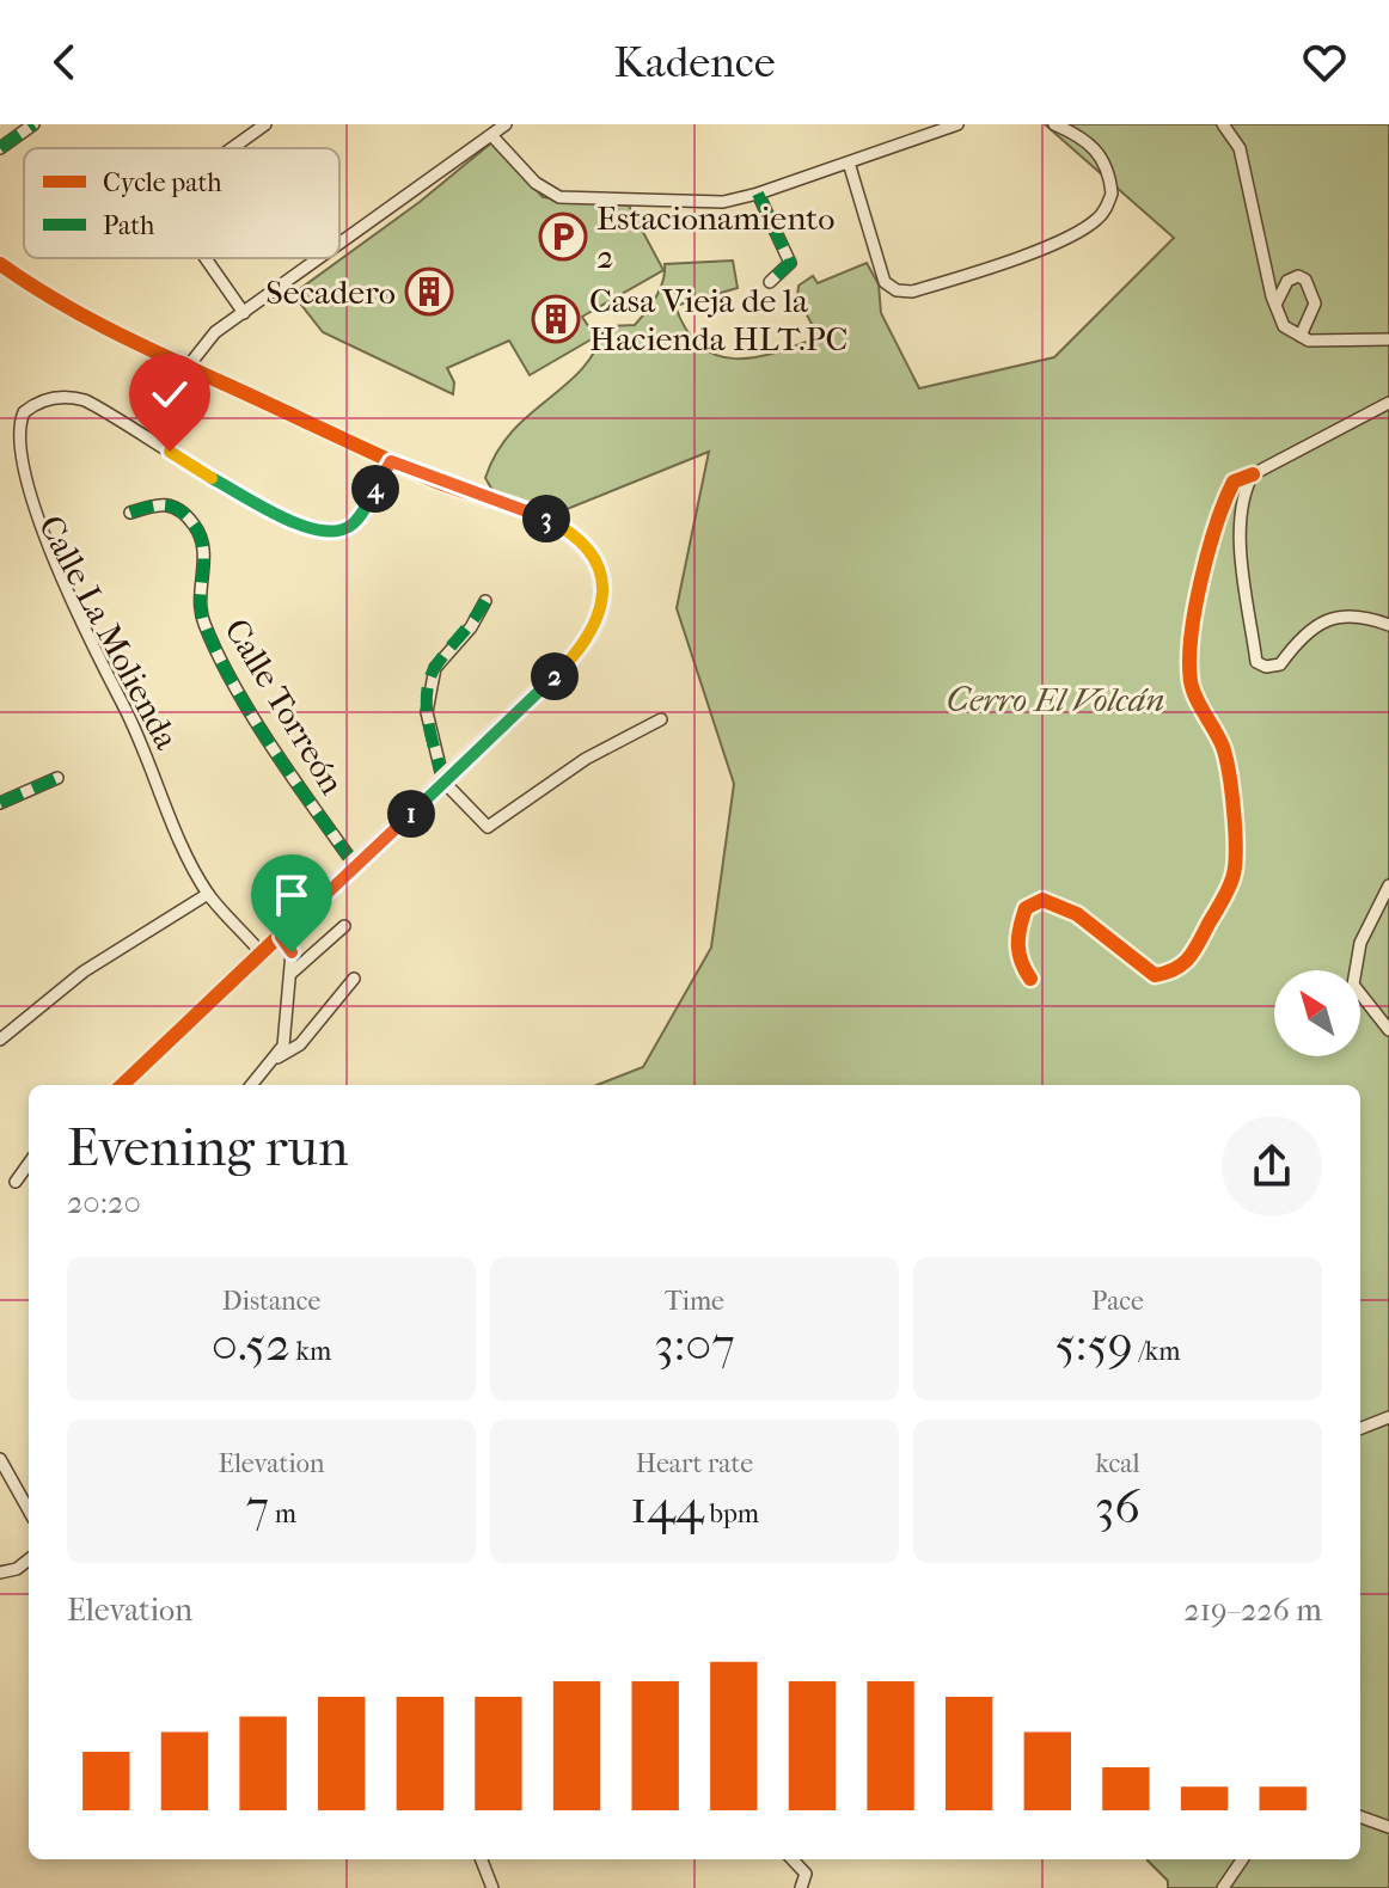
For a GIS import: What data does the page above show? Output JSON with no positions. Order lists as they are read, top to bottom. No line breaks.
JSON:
{"streets":{"street":["Calle La Molienda","Calle Torreón"]},"parks":["Cerro El Volcán"],"places":{"parking":["Estacionamiento 2"],"building":["Secadero","Casa Vieja de la Hacienda HLT.PC"]},"legend":["Cycle path","Path"],"north":"top left","page":{"header":"Kadence","pins":["4","3","2","1"],"heading":["Evening run","20:20"],"stats":[["Distance","0.52 km"],["Time","3:07"],["Pace","5:59 /km"],["Elevation","7 m"],["Heart rate","144 bpm"],["kcal","36"]],"chart":["Elevation","219–226 m"]}}
